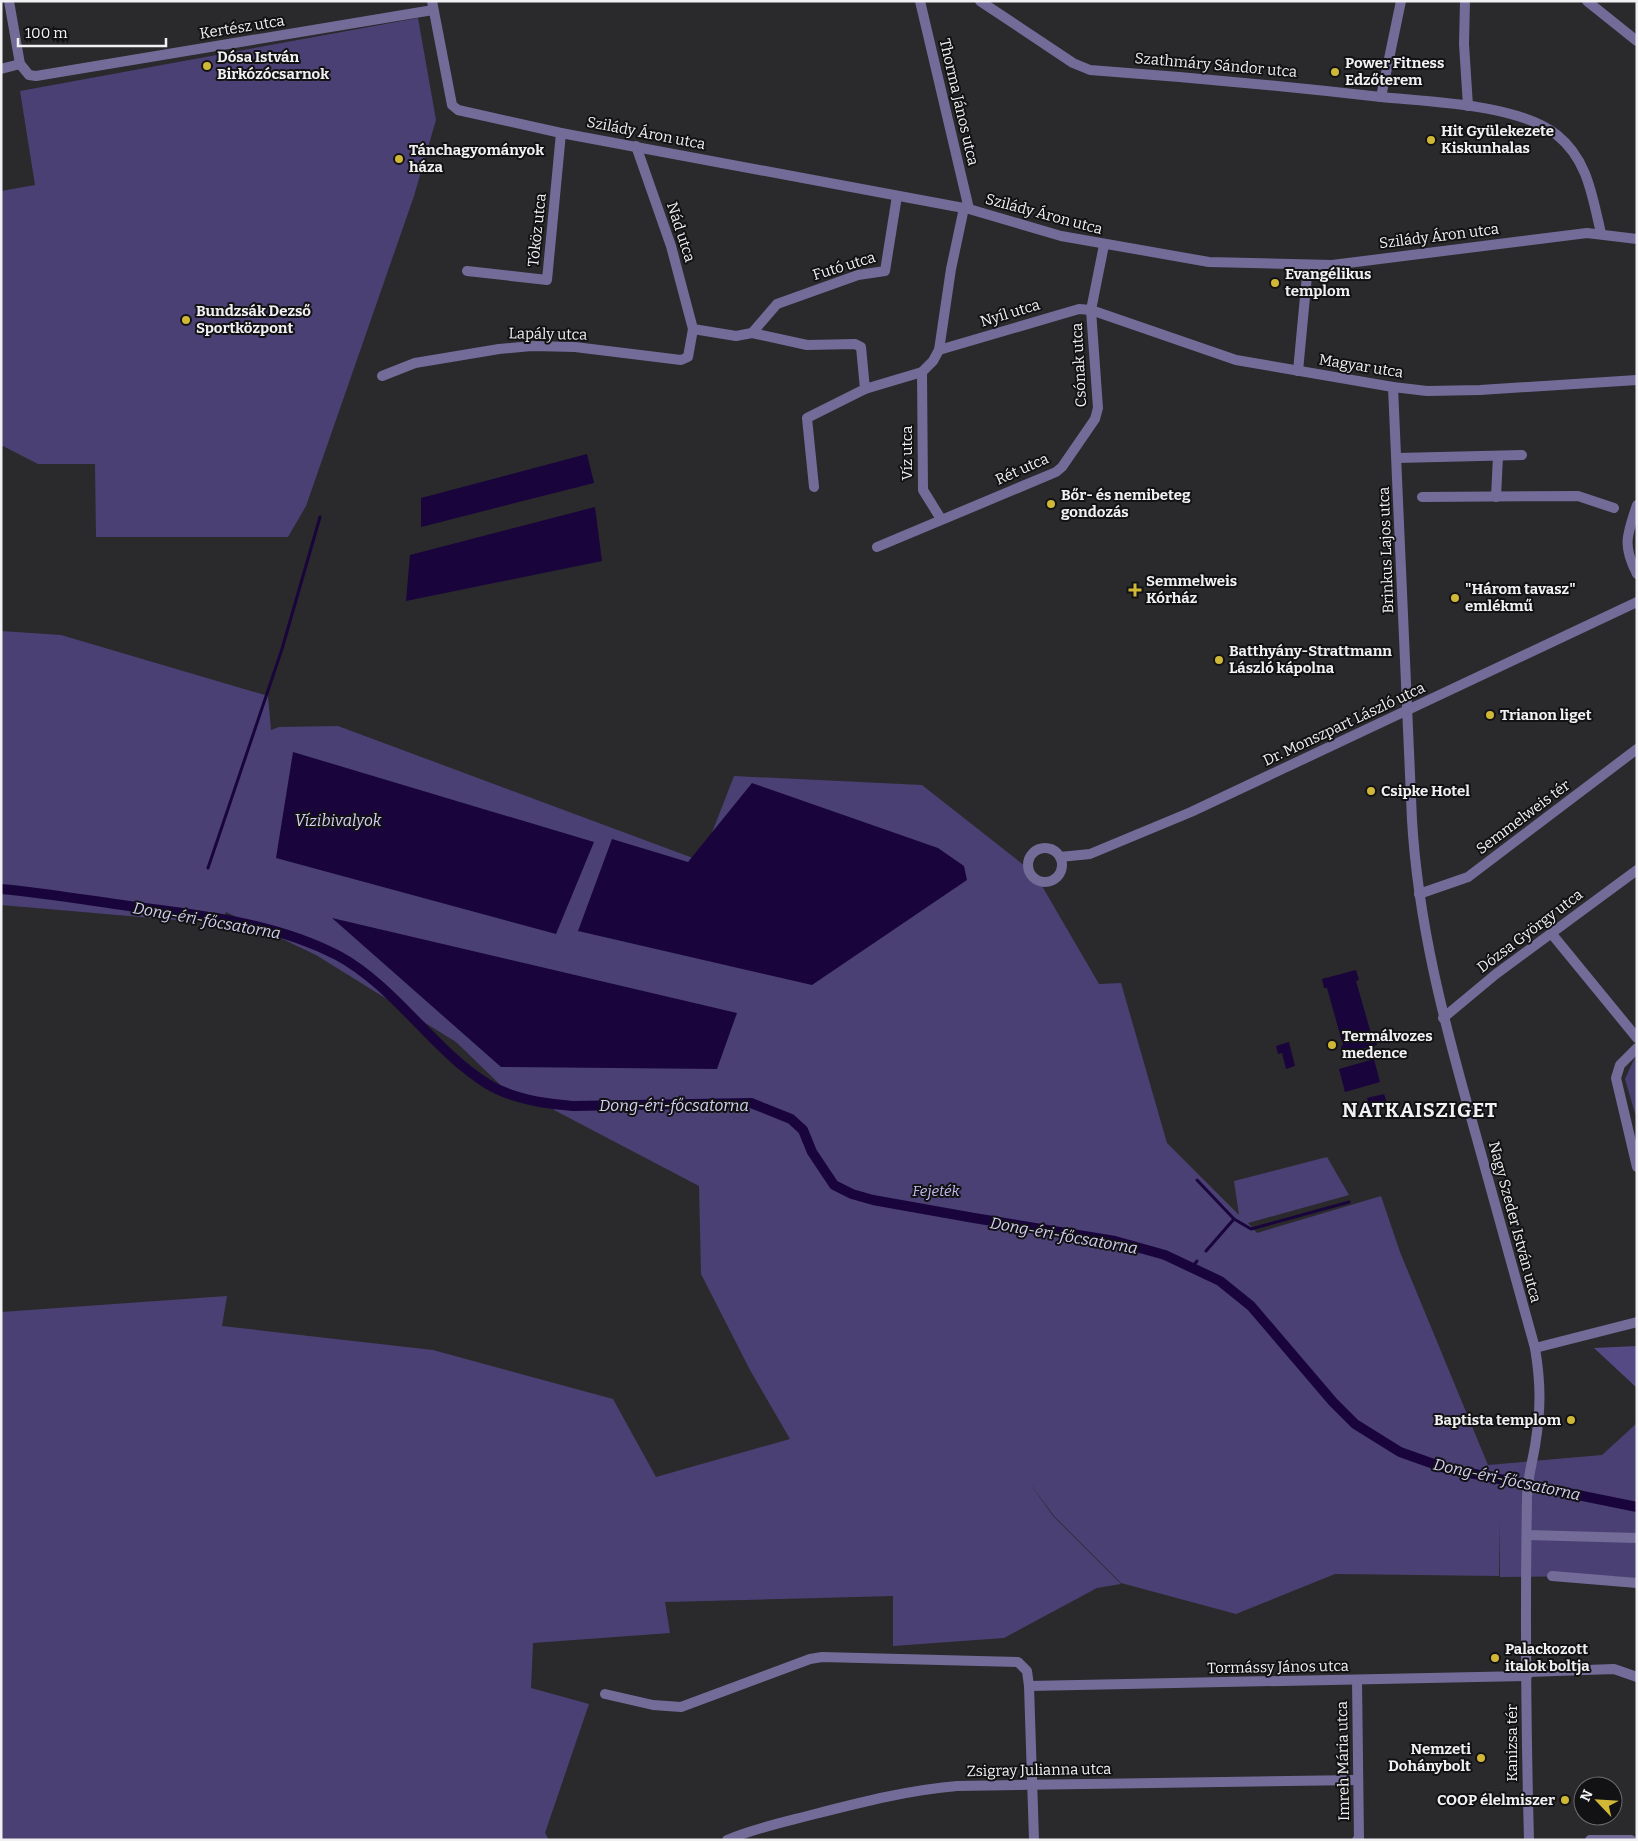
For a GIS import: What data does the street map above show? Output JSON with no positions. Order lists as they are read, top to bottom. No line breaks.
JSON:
{"streets":{"street":["Kertész utca","Szathmáry Sándor utca","Thorma János utca","Szilády Áron utca","Tóköz utca","Nád utca","Futó utca","Nyíl utca","Lapály utca","Csónak utca","Magyar utca","Víz utca","Rét utca","Brinkus Lajos utca","Dr. Monszpart László utca","Semmelweis tér","Dózsa György utca","Nagy Szeder István utca","Tormássy János utca","Kanizsa tér","Imreh Mária utca","Zsigray Julianna utca"]},"crossings":[["Kertész utca","Szilády Áron utca"],["Szathmáry Sándor utca","Szilády Áron utca"],["Thorma János utca","Szilády Áron utca"],["Szilády Áron utca","Tóköz utca"],["Szilády Áron utca","Nád utca"],["Szilády Áron utca","Futó utca"],["Szilády Áron utca","Csónak utca"],["Nád utca","Lapály utca"],["Nyíl utca","Csónak utca"],["Nyíl utca","Magyar utca"],["Csónak utca","Magyar utca"],["Csónak utca","Rét utca"],["Magyar utca","Brinkus Lajos utca"],["Víz utca","Rét utca"],["Brinkus Lajos utca","Dr. Monszpart László utca"],["Brinkus Lajos utca","Nagy Szeder István utca"],["Dr. Monszpart László utca","Nagy Szeder István utca"],["Semmelweis tér","Nagy Szeder István utca"],["Dózsa György utca","Nagy Szeder István utca"],["Tormássy János utca","Kanizsa tér"],["Tormássy János utca","Imreh Mária utca"],["Imreh Mária utca","Zsigray Julianna utca"]],"districts":["NATKAISZIGET"],"water":["Vízibivalyok","Dong-éri-főcsatorna"],"parks":["Fejeték"],"places":{"other":["Dósa István Birkózócsarnok","Power Fitness Edzőterem","Hit Gyülekezete Kiskunhalas","Tánchagyományok háza","Evangélikus templom","Bundzsák Dezső Sportközpont","Bőr- és nemibeteg gondozás","\"Három tavasz\" emlékmű","Batthyány-Strattmann László kápolna","Trianon liget","Csipke Hotel","Termálvozes medence","Baptista templom","Palackozott italok boltja","Nemzeti Dohánybolt","COOP élelmiszer"],"health":["Semmelweis Kórház"]},"scale_bar":"100 m","north":"top left"}
